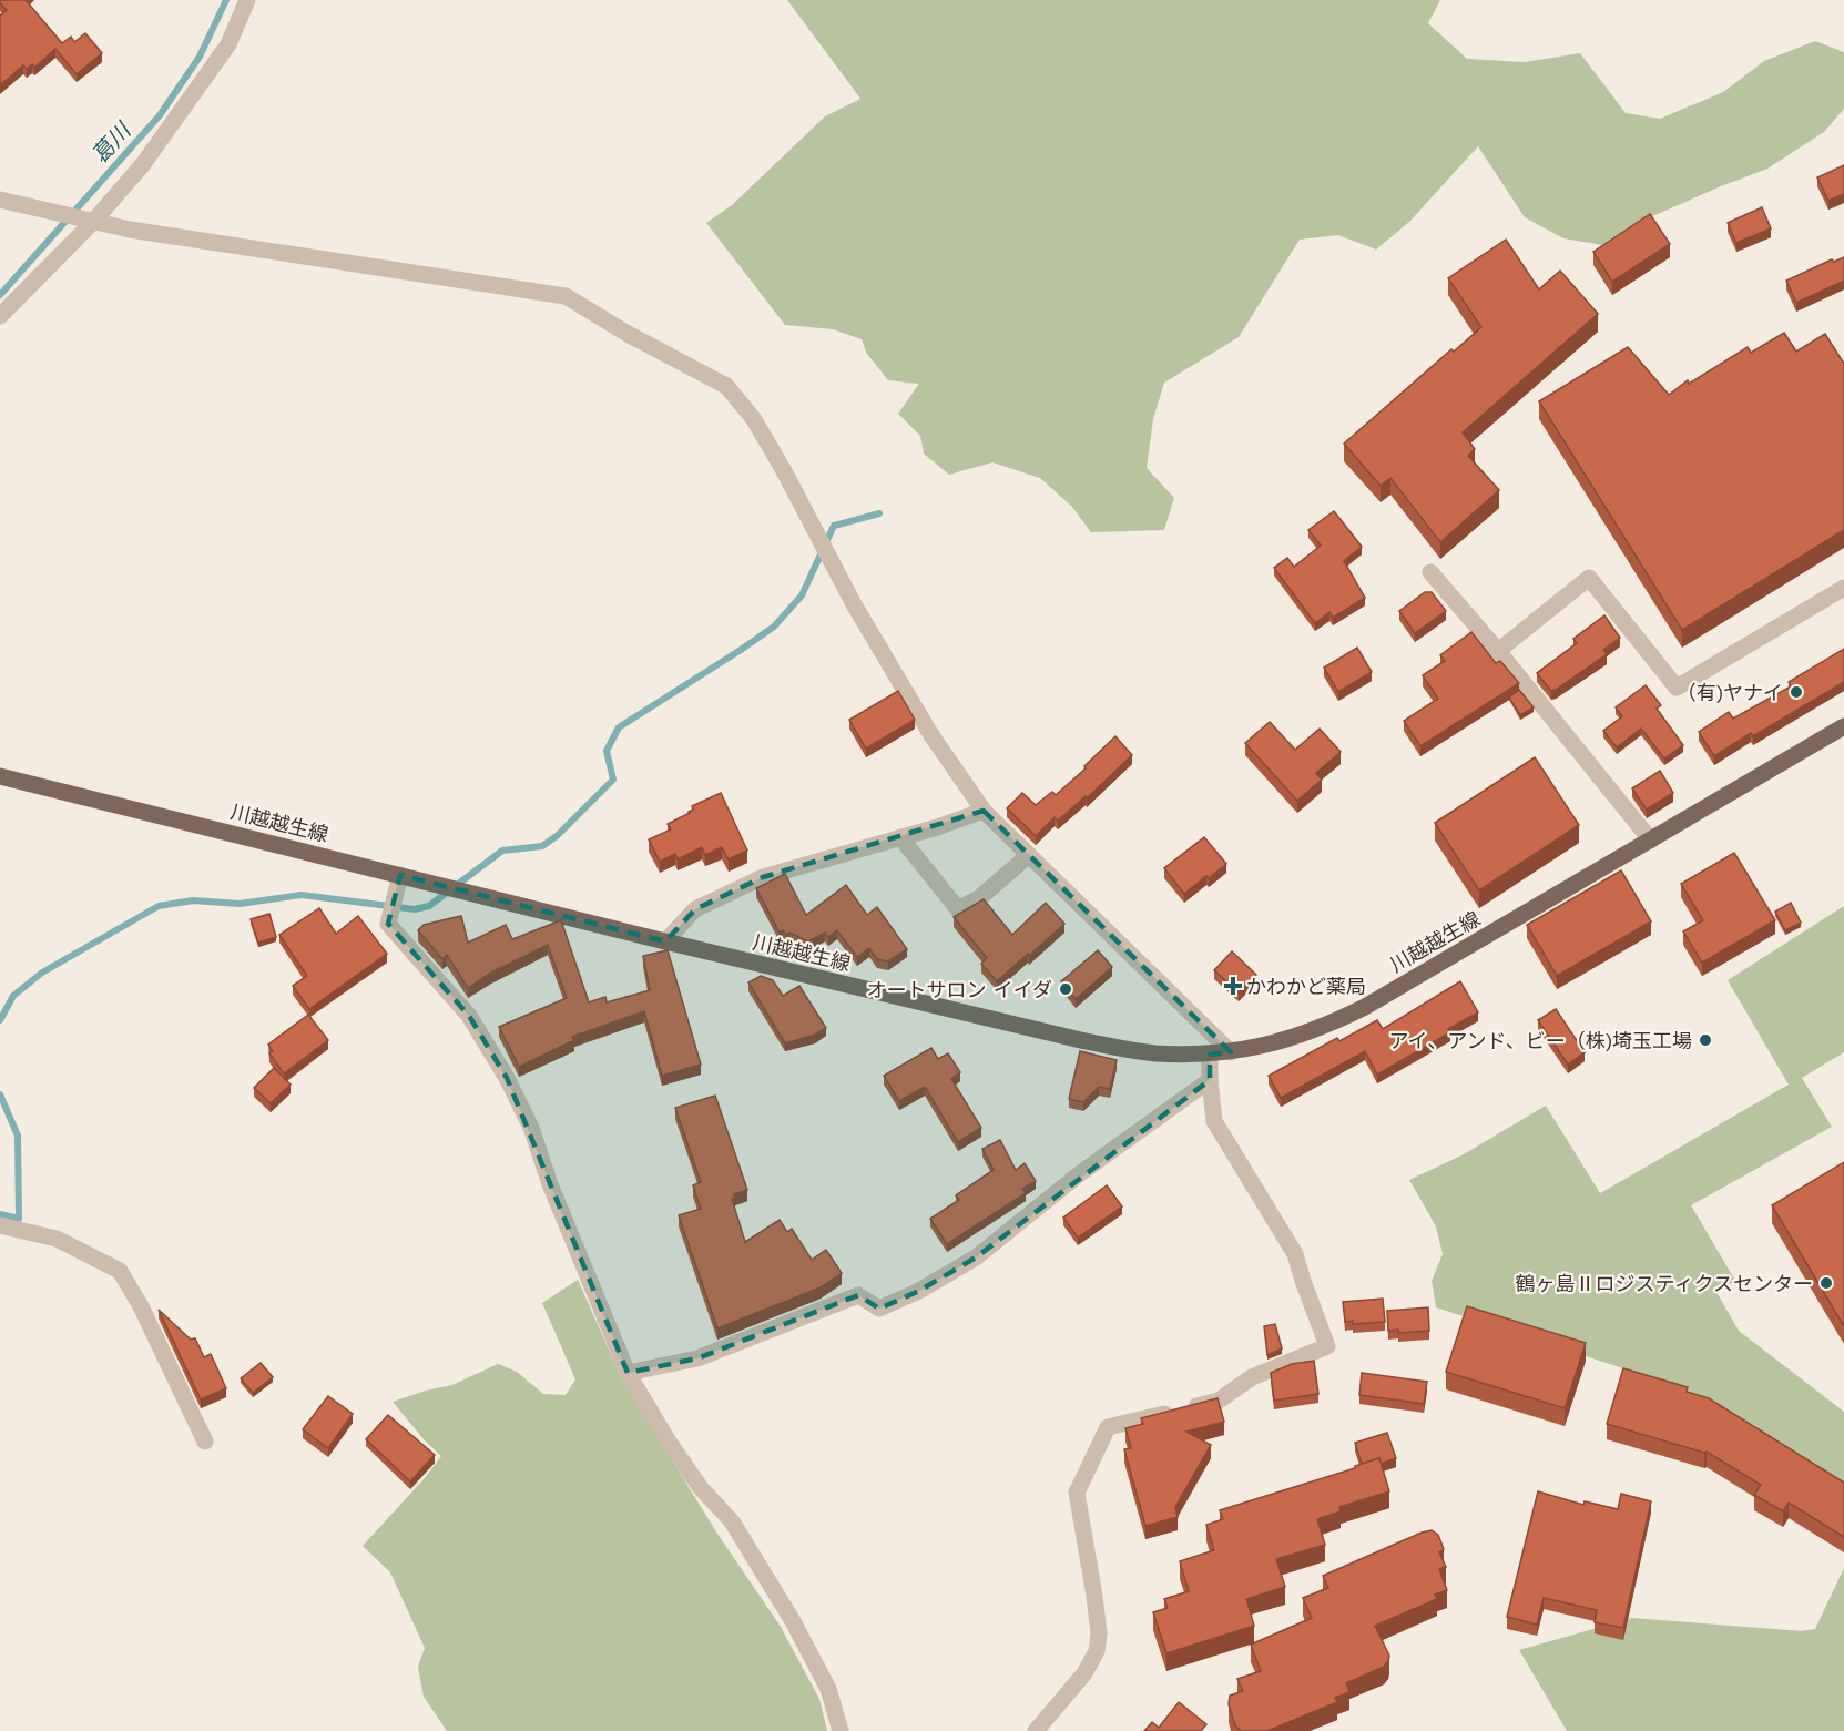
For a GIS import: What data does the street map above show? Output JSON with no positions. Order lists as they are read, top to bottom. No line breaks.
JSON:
{"streets":{"main road":["川越越生線"]},"water":["葛川"],"places":{"other":["（有)ヤナイ","オートサロン イイダ","アイ、アンド、ビー（株)埼玉工場","鶴ヶ島Ⅱロジスティクスセンター"],"health":["かわかど薬局"]}}
